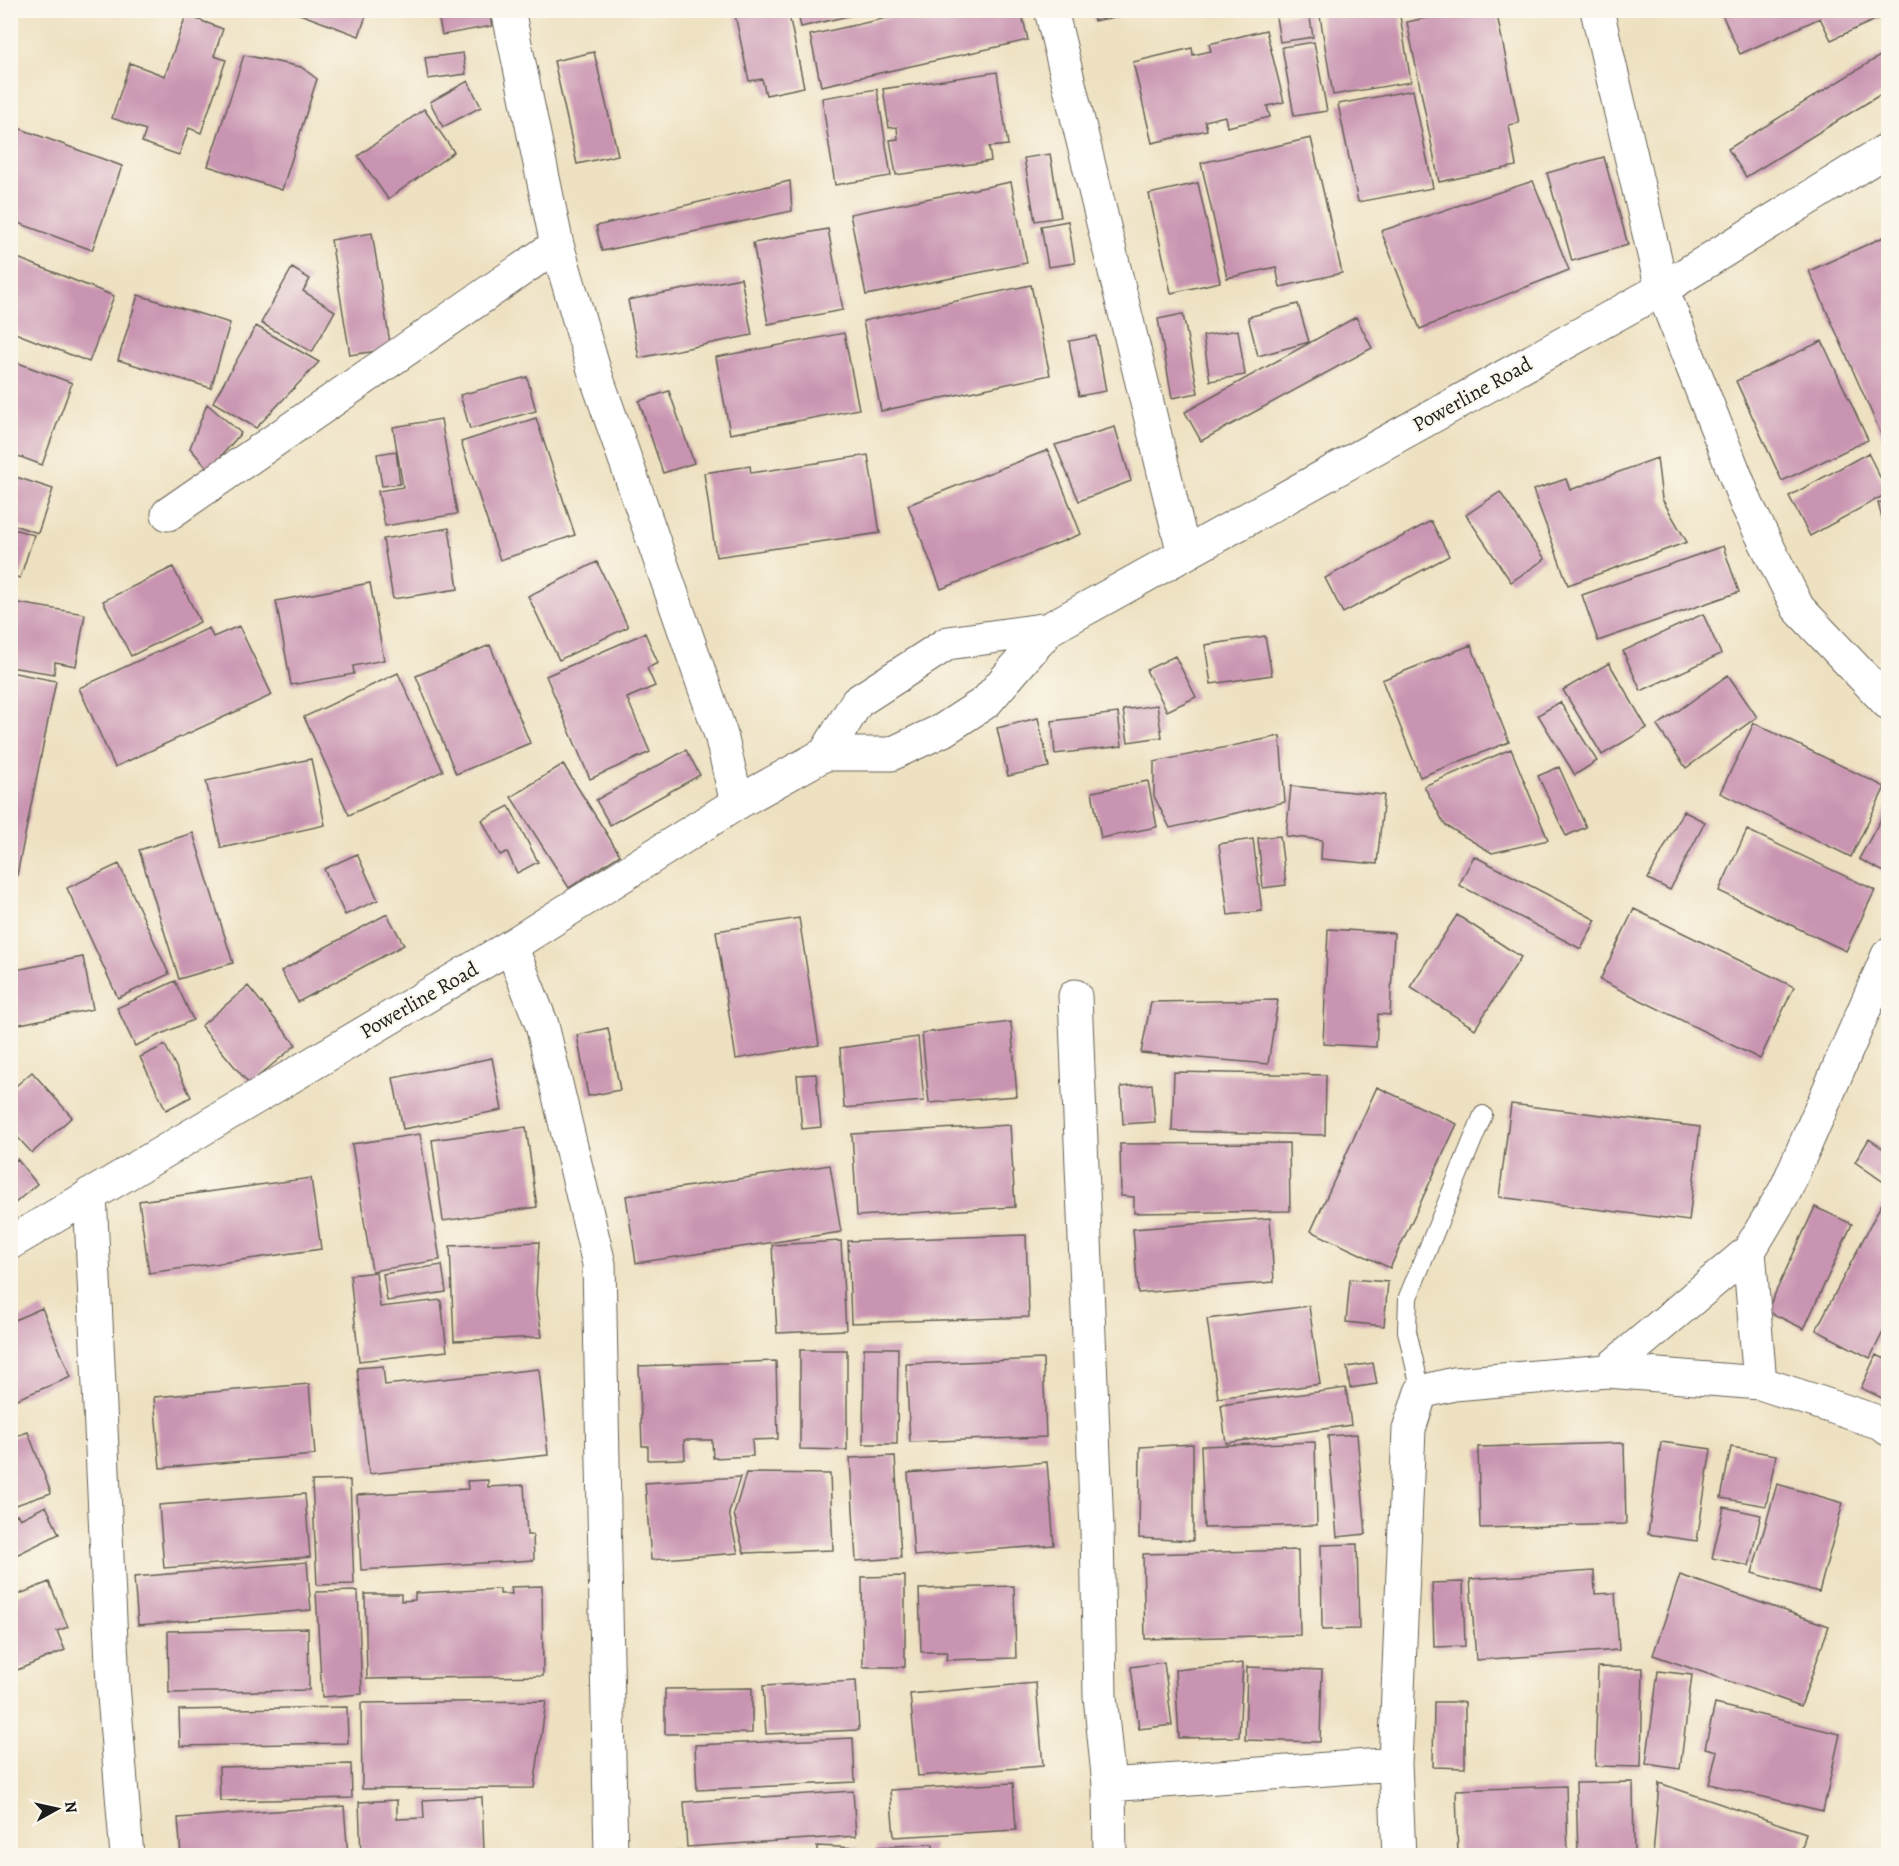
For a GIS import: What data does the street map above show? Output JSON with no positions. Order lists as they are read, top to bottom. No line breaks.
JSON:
{"streets":{"street":["Powerline Road"]},"north":"right"}
